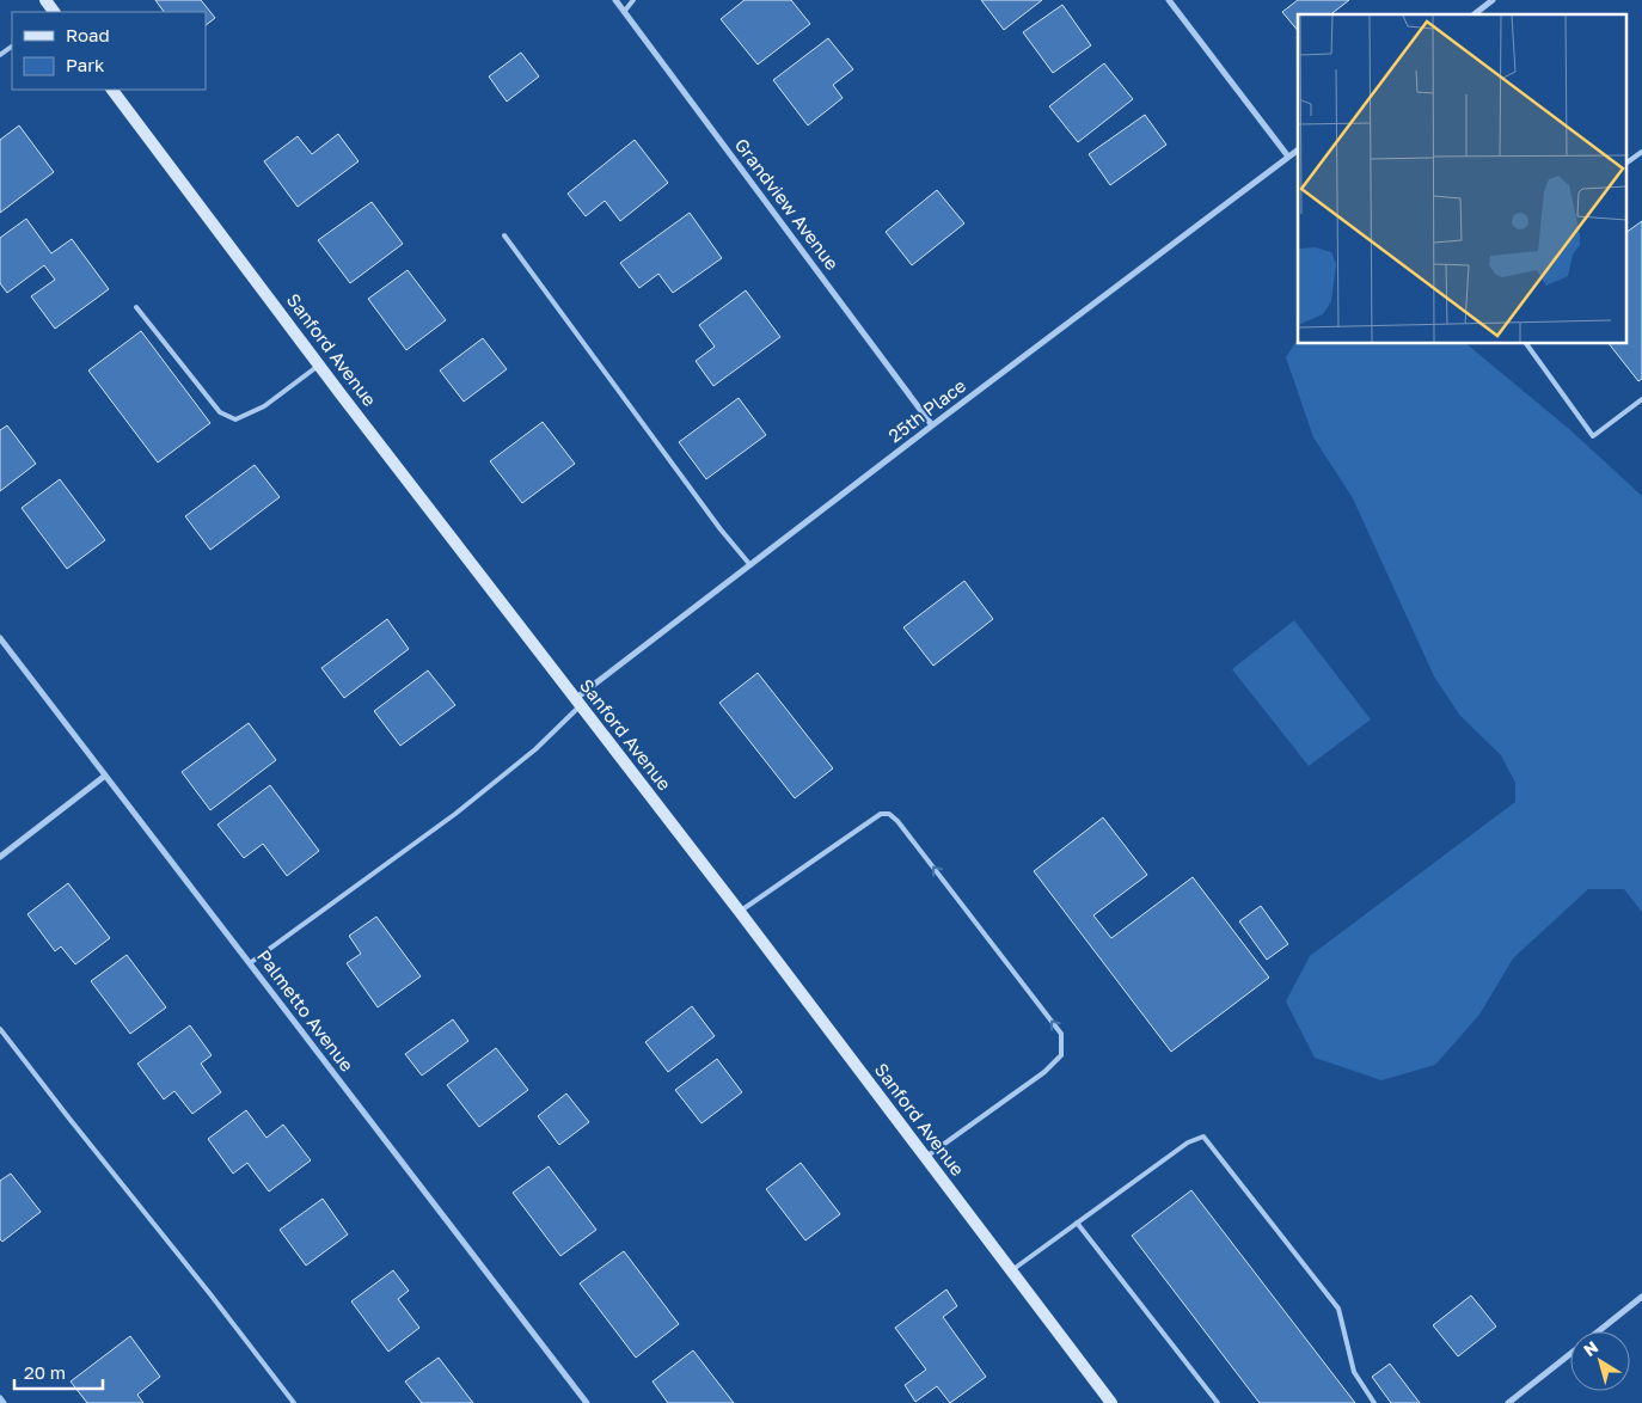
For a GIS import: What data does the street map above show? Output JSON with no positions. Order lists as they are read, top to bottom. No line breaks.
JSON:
{"streets":{"main road":["Sanford Avenue"],"street":["Grandview Avenue","25th Place","Palmetto Avenue"]},"crossings":[["Grandview Avenue","25th Place"],["Sanford Avenue","25th Place"]],"legend":["Road","Park"],"scale_bar":"20 m","north":"top left"}
